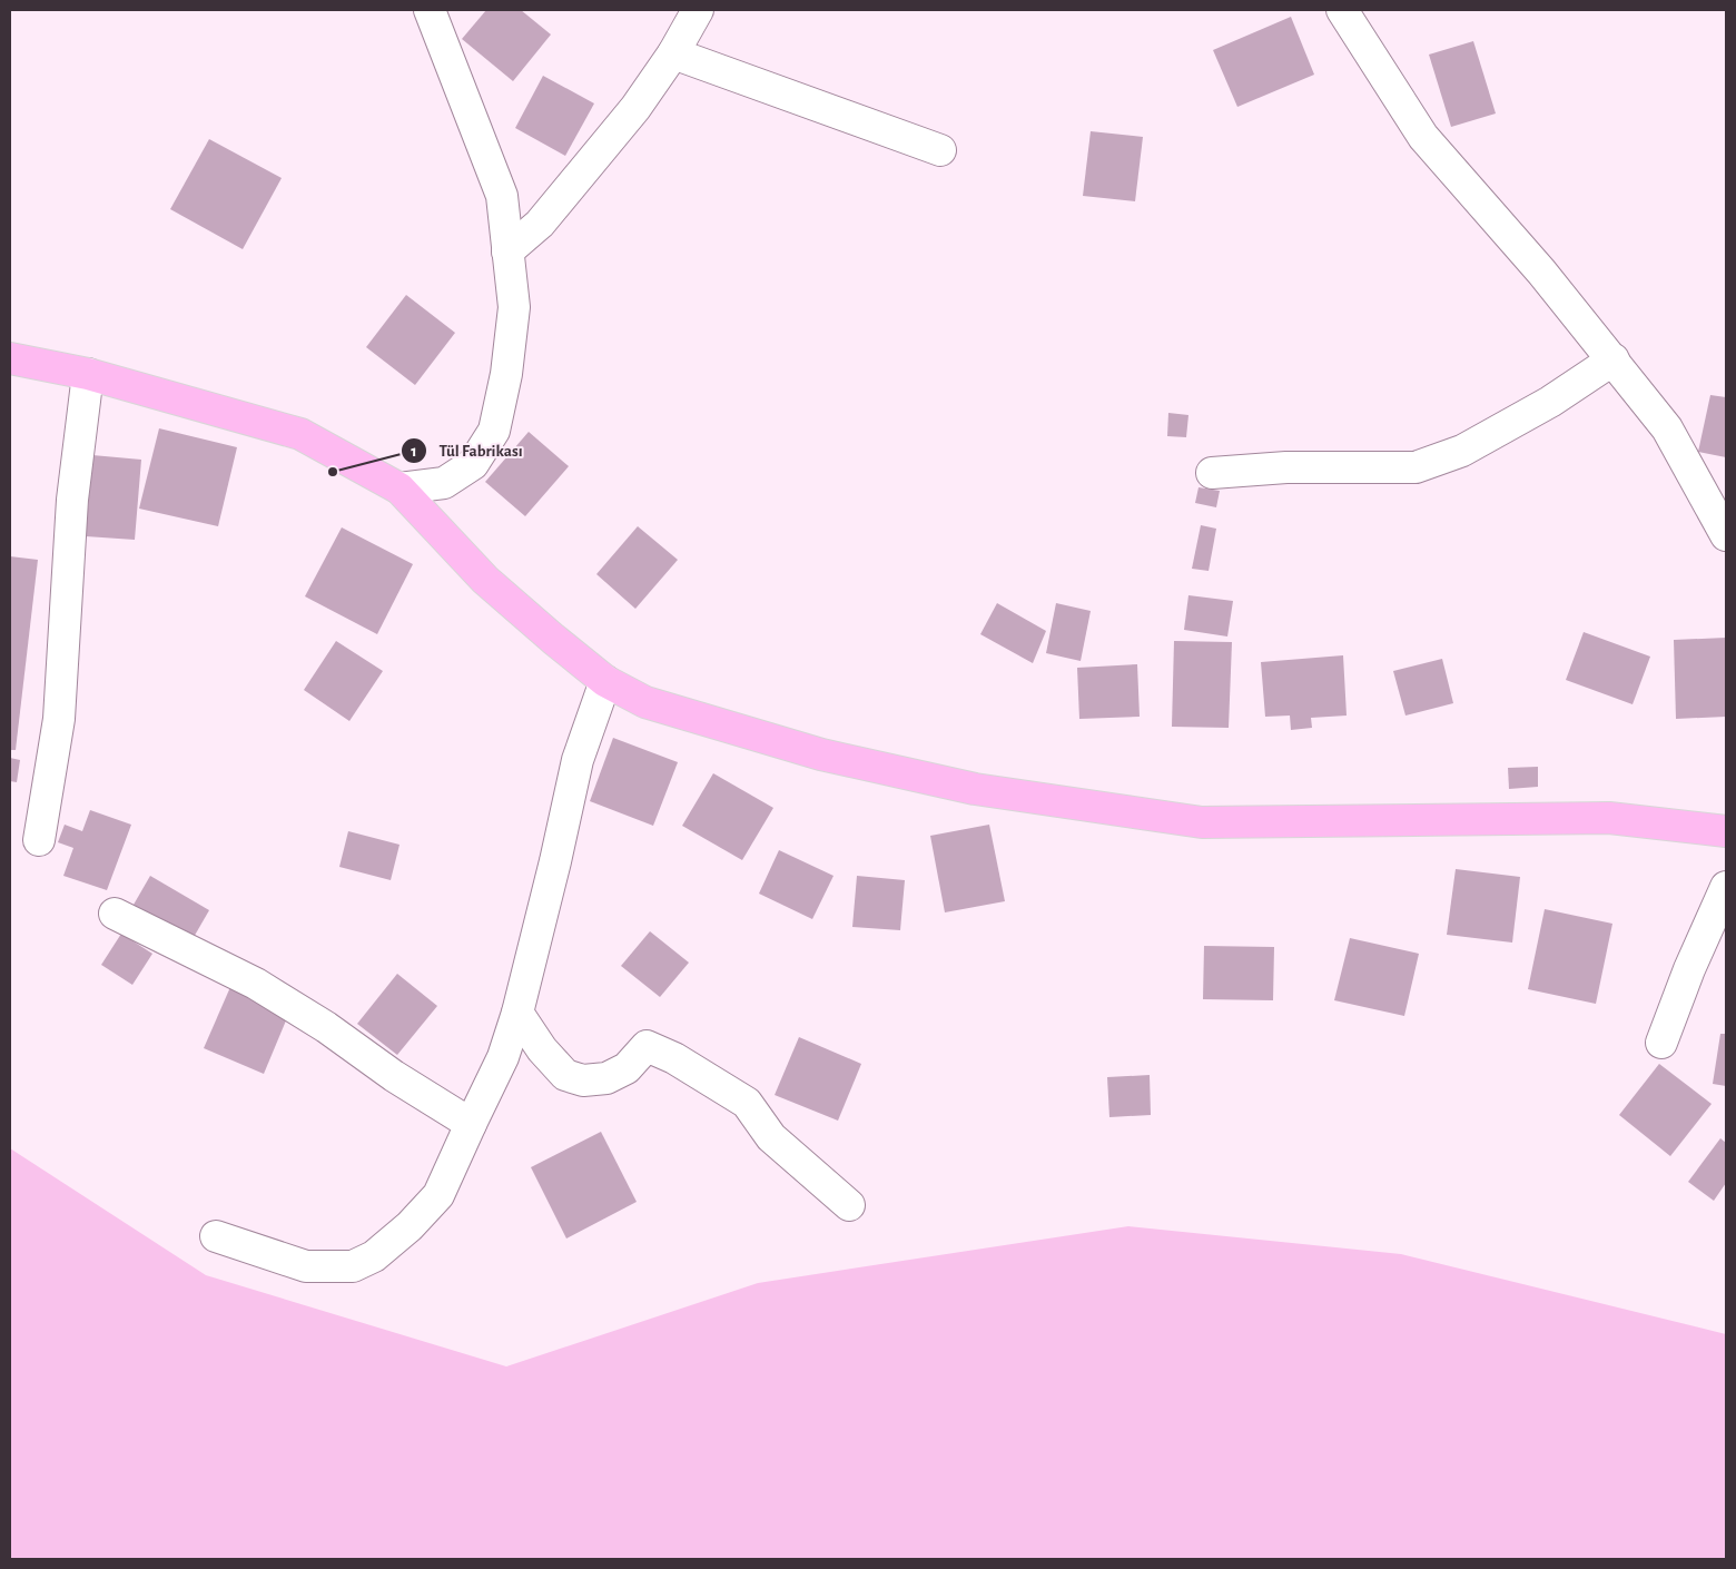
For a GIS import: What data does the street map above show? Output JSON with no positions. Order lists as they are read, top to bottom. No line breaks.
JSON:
{"places":["Tül Fabrikası"]}
